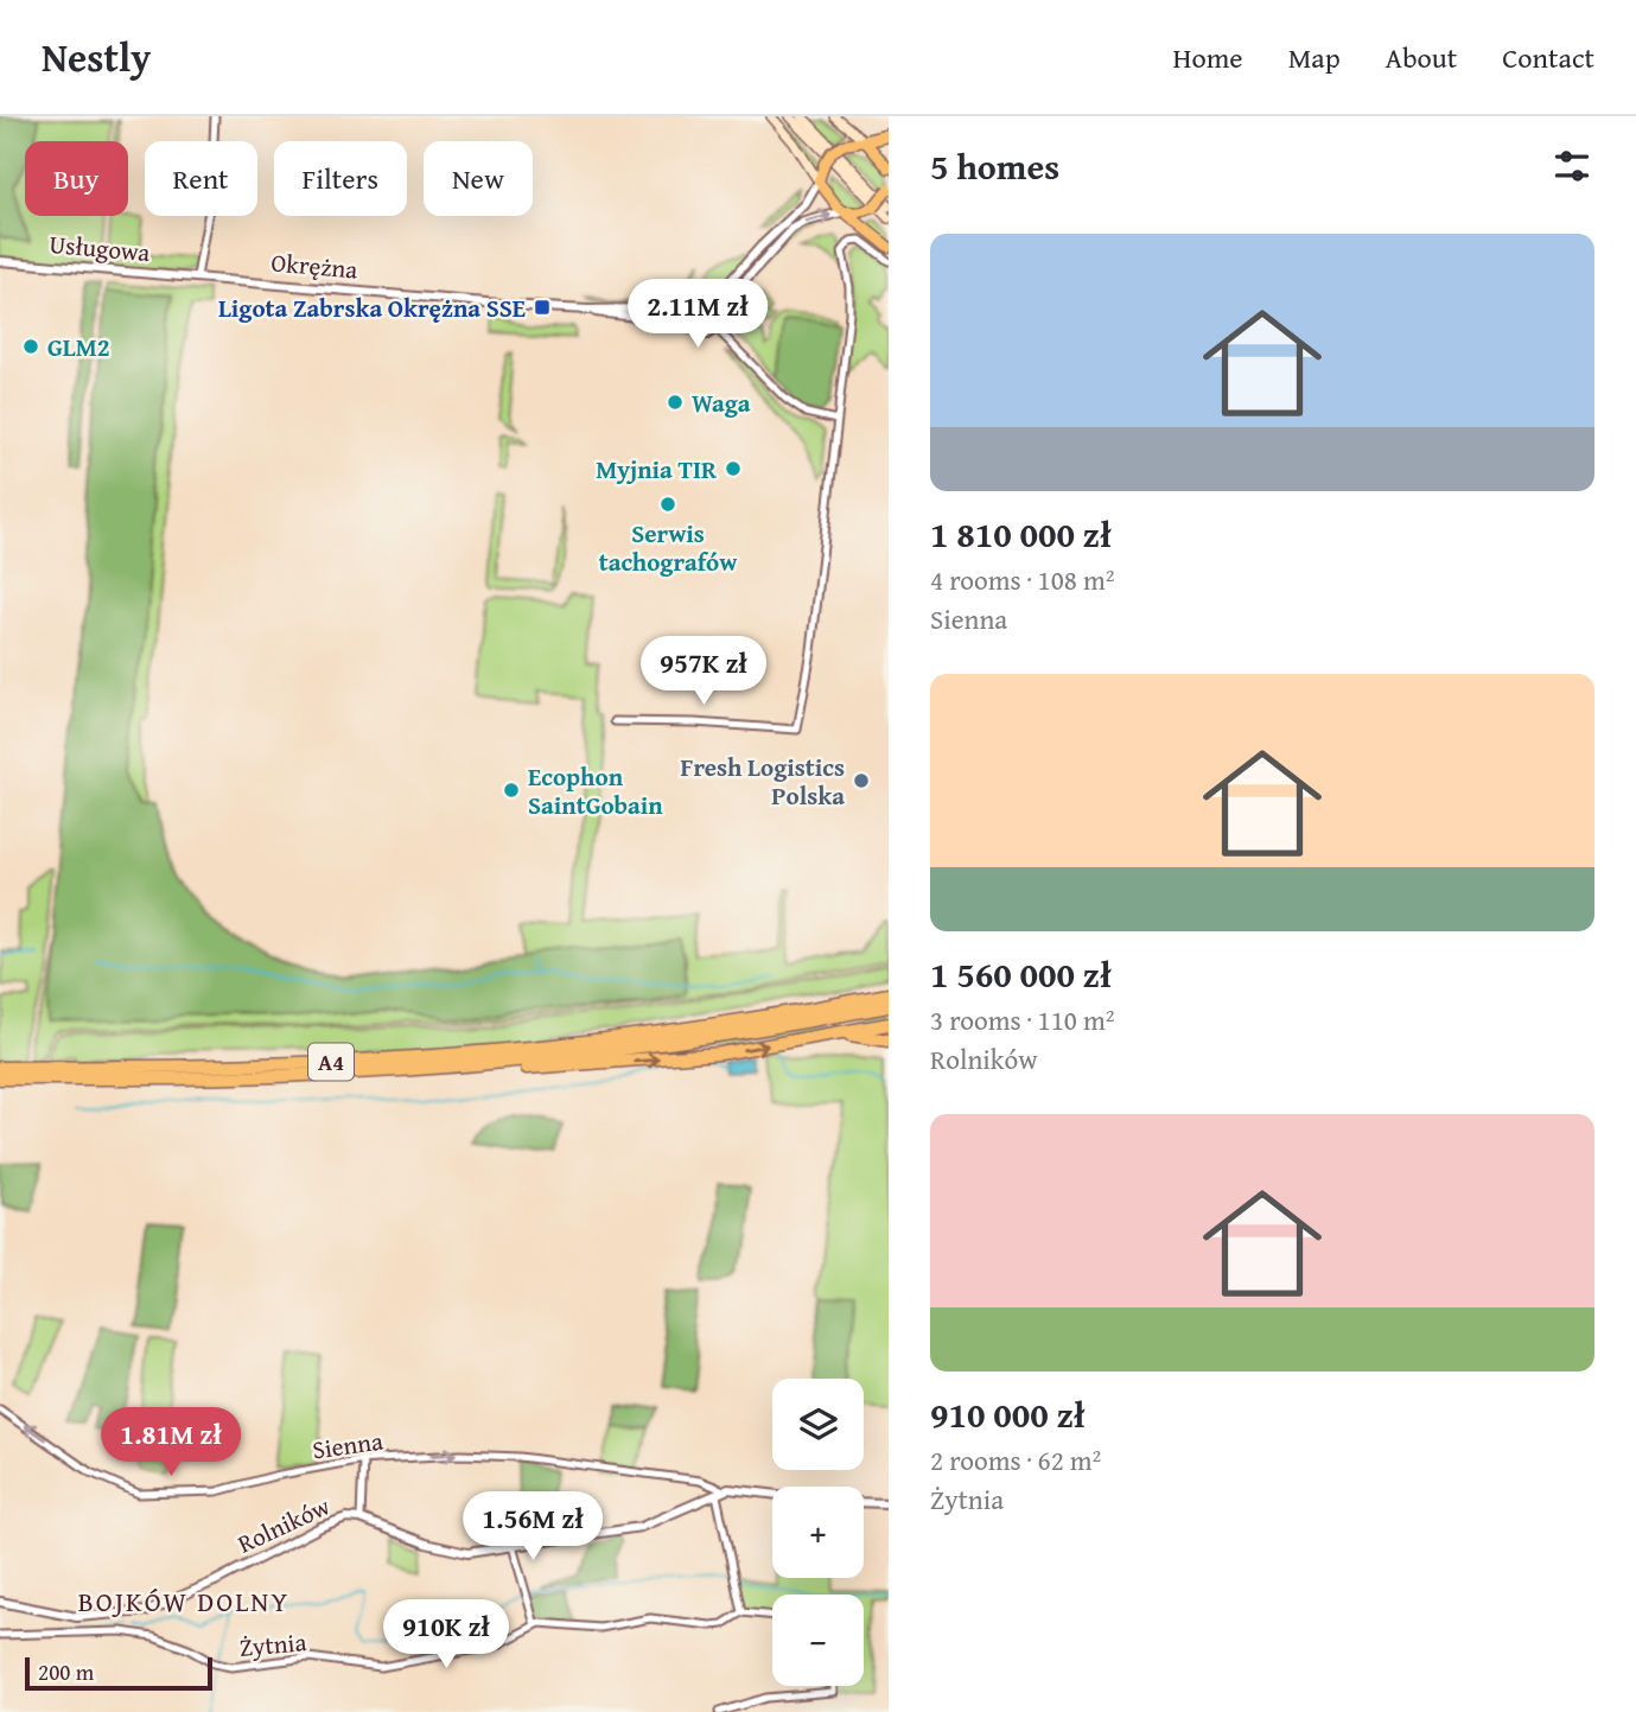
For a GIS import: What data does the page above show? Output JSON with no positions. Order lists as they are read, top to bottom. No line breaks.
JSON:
{"streets":{"highway":["A4"],"street":["Usługowa","Okrężna","Sienna","Rolników","Żytnia"]},"crossings":[["Usługowa","Okrężna"],["Sienna","Rolników"]],"districts":["BOJKÓW DOLNY"],"places":{"transit":["Ligota Zabrska Okrężna SSE"],"other":["GLM2","Waga","Myjnia TIR","Serwis tachografów","Fresh Logistics Polska","Ecophon SaintGobain"]},"scale_bar":"200 m","page":{"header":"Nestly","nav":["Home","Map","About","Contact"],"heading":"5 homes","chip":["Buy","Rent","Filters","New"],"list":[{"name":"1 810 000 zł","note":"4 rooms · 108 m² · Sienna"},{"name":"1 560 000 zł","note":"3 rooms · 110 m² · Rolników"},{"name":"910 000 zł","note":"2 rooms · 62 m² · Żytnia"}],"price":["2.11M zł","957K zł","1.81M zł","1.56M zł","910K zł"],"map_buttons":["+","−"],"scale":"200 m"}}
